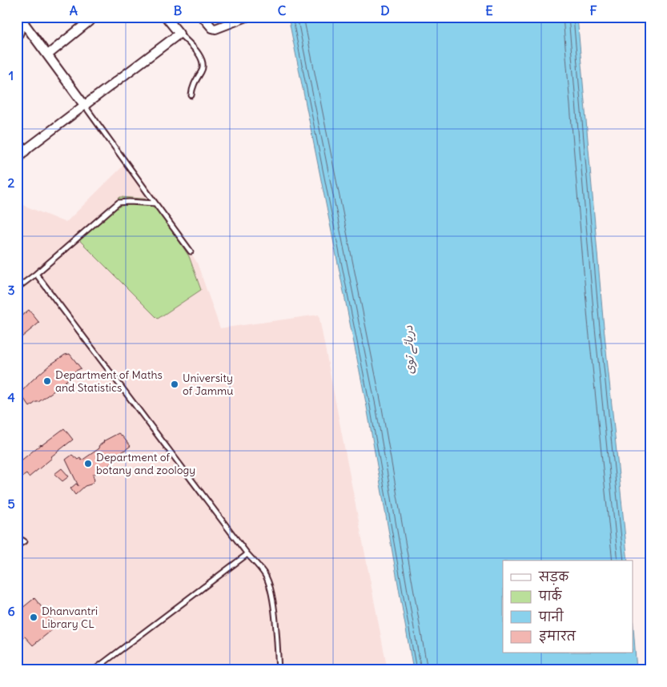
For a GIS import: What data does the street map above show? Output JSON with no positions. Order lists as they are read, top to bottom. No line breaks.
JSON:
{"water":["دریائے توی"],"places":["Department of Maths and Statistics","University of Jammu","Department of botany and zoology","Dhanvantri Library CL"],"legend":["सड़क","पार्क","पानी","इमारत"],"grid":{"columns":["A","B","C","D","E","F"],"rows":["1","2","3","4","5","6"]}}
